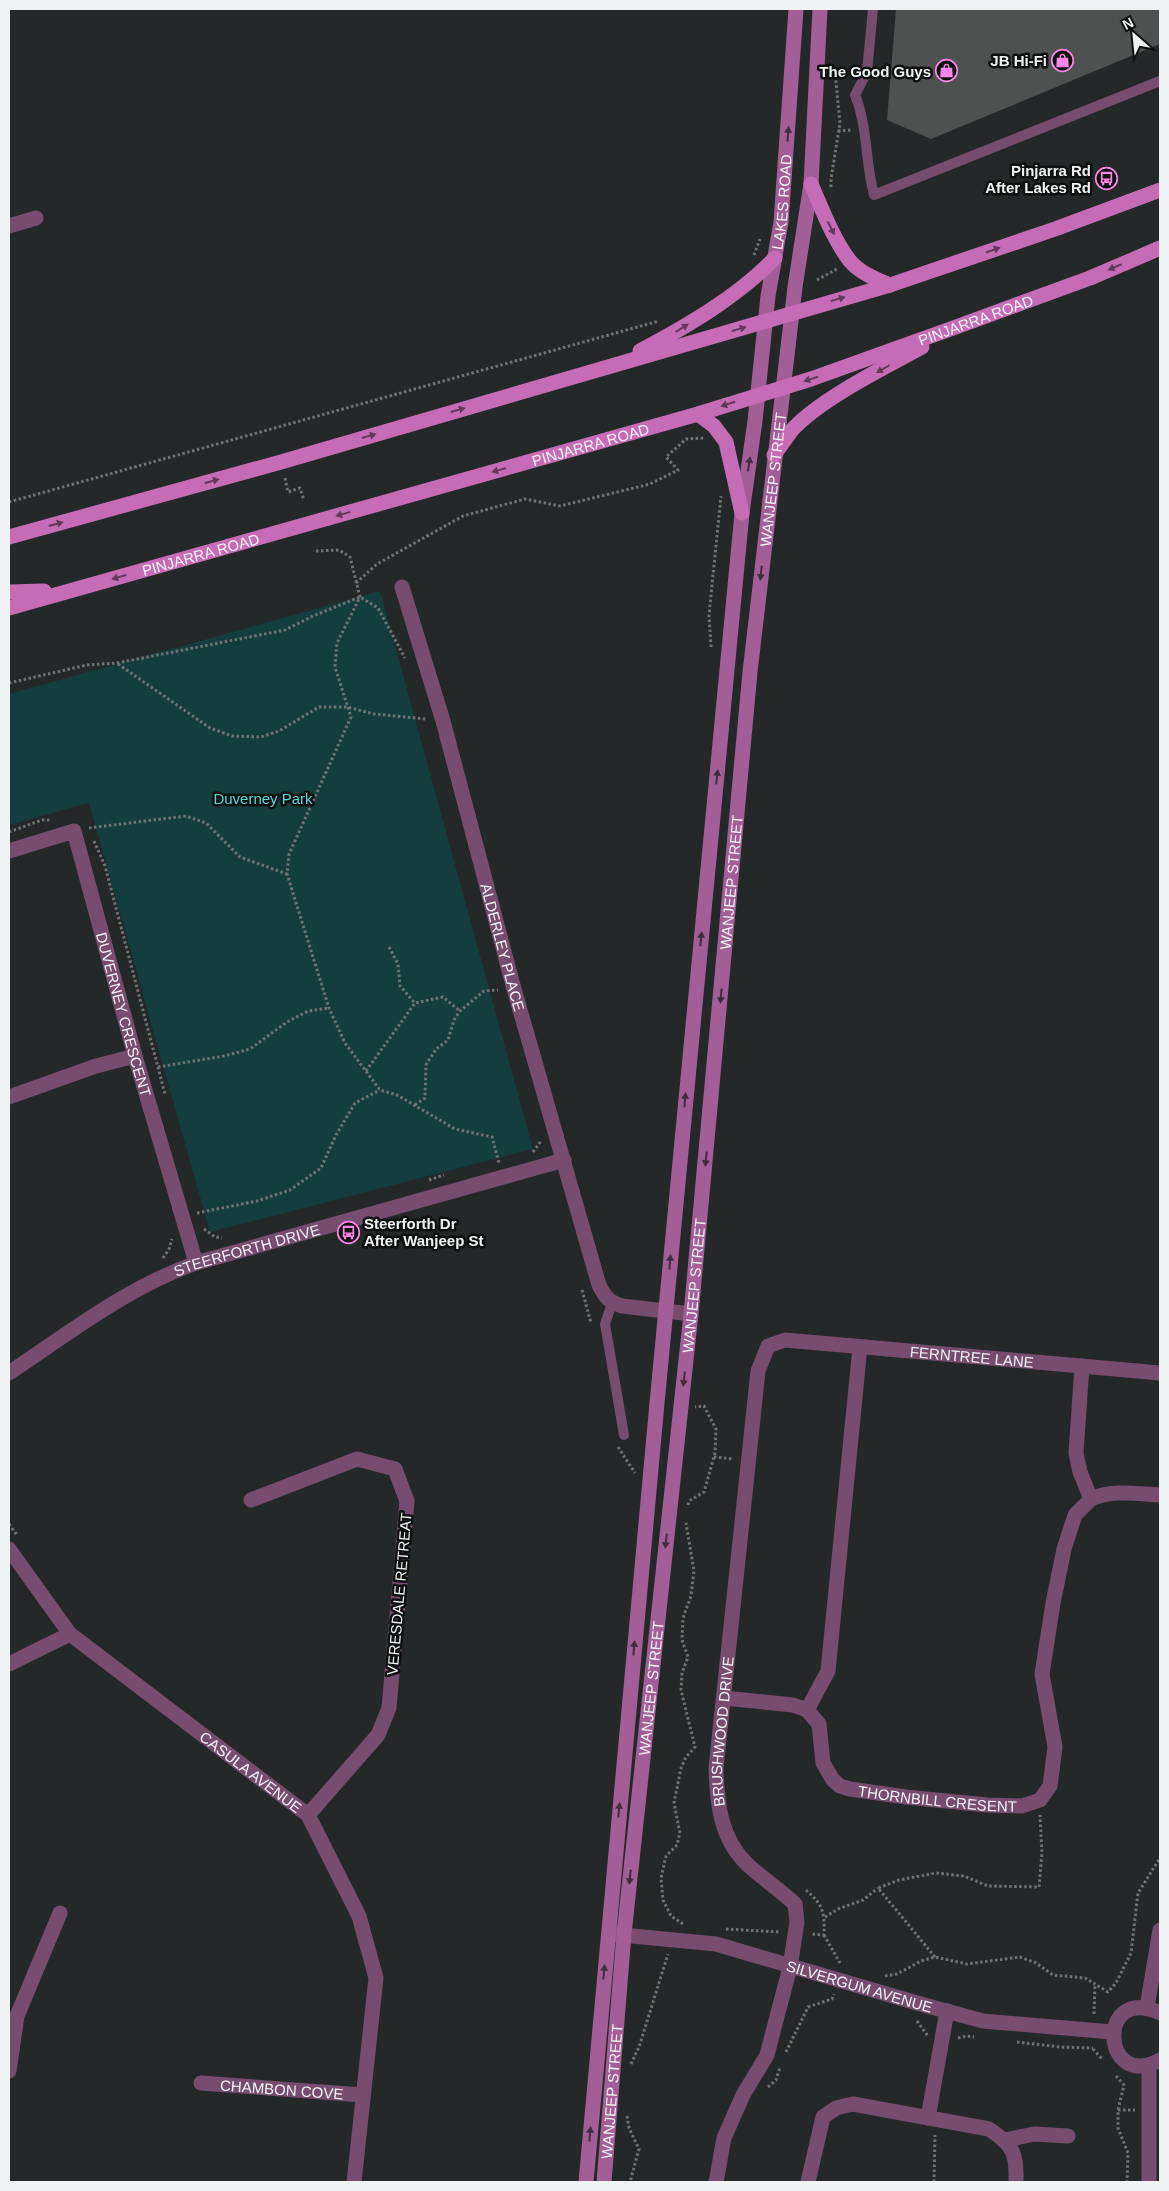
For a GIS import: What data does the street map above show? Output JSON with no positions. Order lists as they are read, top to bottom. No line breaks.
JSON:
{"streets":{"main road":["LAKES ROAD","PINJARRA ROAD","WANJEEP STREET"],"street":["ALDERLEY PLACE","DUVERNEY CRESCENT","STEERFORTH DRIVE","FERNTREE LANE","VERESDALE RETREAT","BRUSHWOOD DRIVE","CASULA AVENUE","THORNBILL CRESENT","SILVERGUM AVENUE","CHAMBON COVE"]},"crossings":[["LAKES ROAD","PINJARRA ROAD"],["LAKES ROAD","WANJEEP STREET"],["PINJARRA ROAD","WANJEEP STREET"],["WANJEEP STREET","SILVERGUM AVENUE"],["ALDERLEY PLACE","STEERFORTH DRIVE"],["DUVERNEY CRESCENT","STEERFORTH DRIVE"],["FERNTREE LANE","BRUSHWOOD DRIVE"],["VERESDALE RETREAT","CASULA AVENUE"],["BRUSHWOOD DRIVE","SILVERGUM AVENUE"],["CASULA AVENUE","CHAMBON COVE"]],"parks":["Duverney Park"],"places":{"shop":["JB Hi-Fi","The Good Guys"],"bus stop":["Pinjarra Rd After Lakes Rd","Steerforth Dr After Wanjeep St"]},"north":"top left"}
